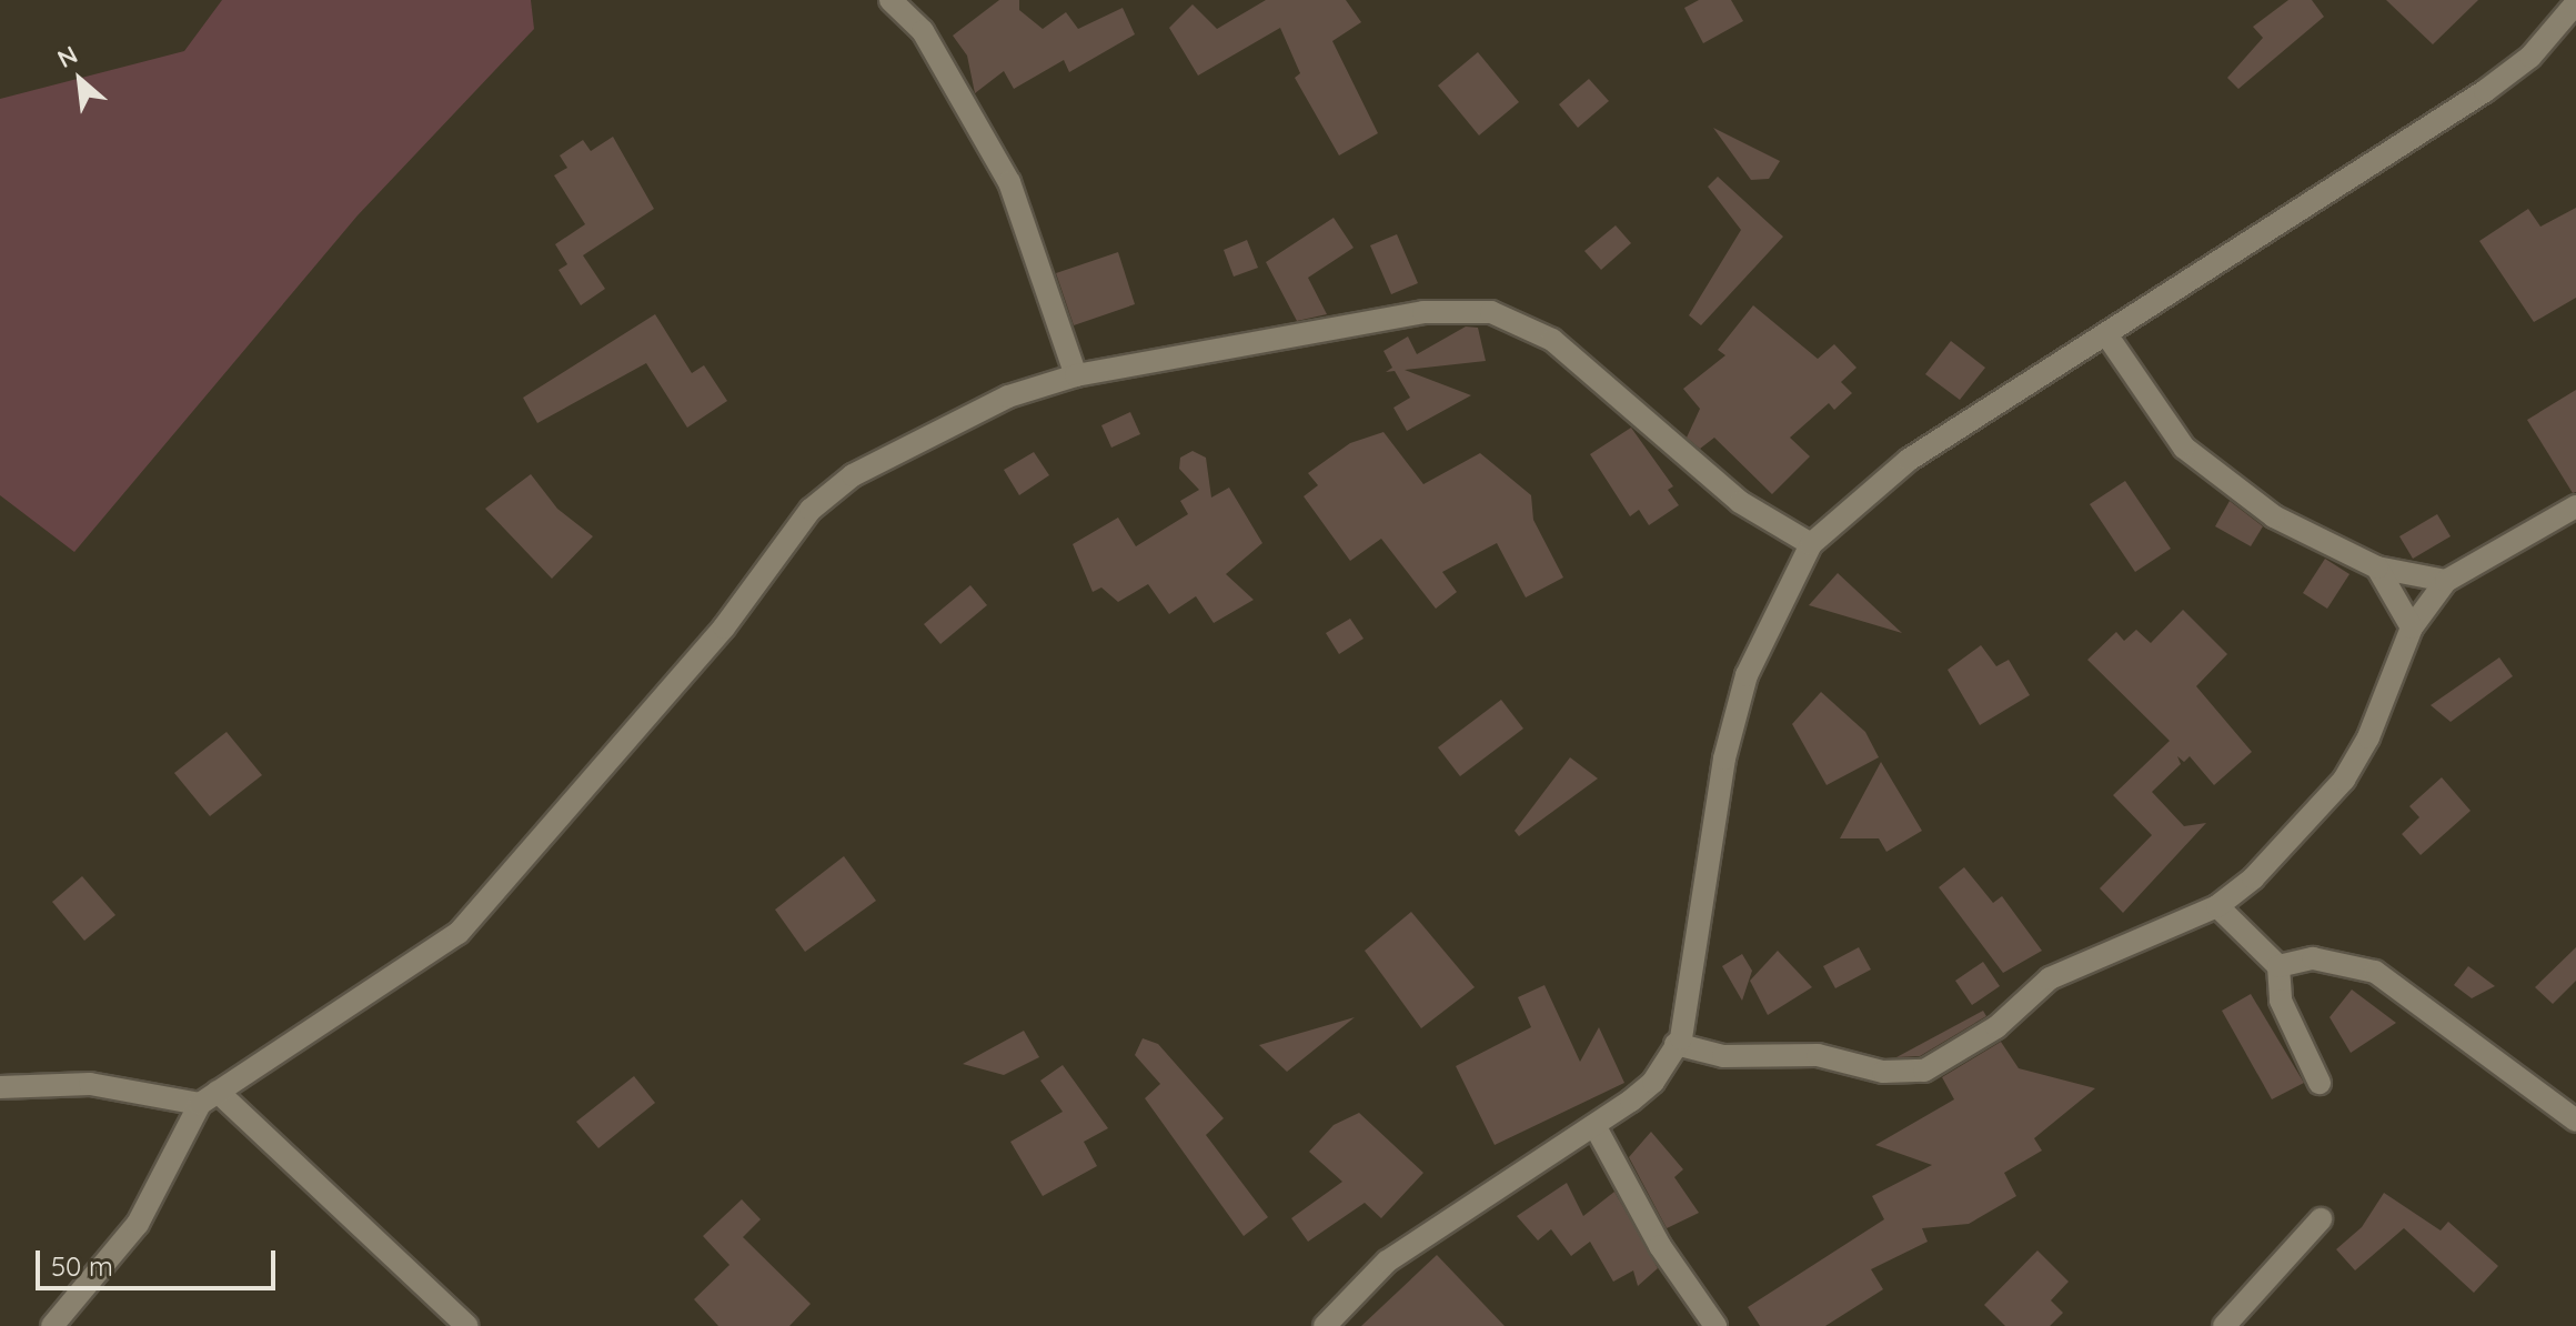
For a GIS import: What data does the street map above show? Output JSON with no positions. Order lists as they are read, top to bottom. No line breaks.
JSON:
{"scale_bar":"50 m","north":"top left"}
